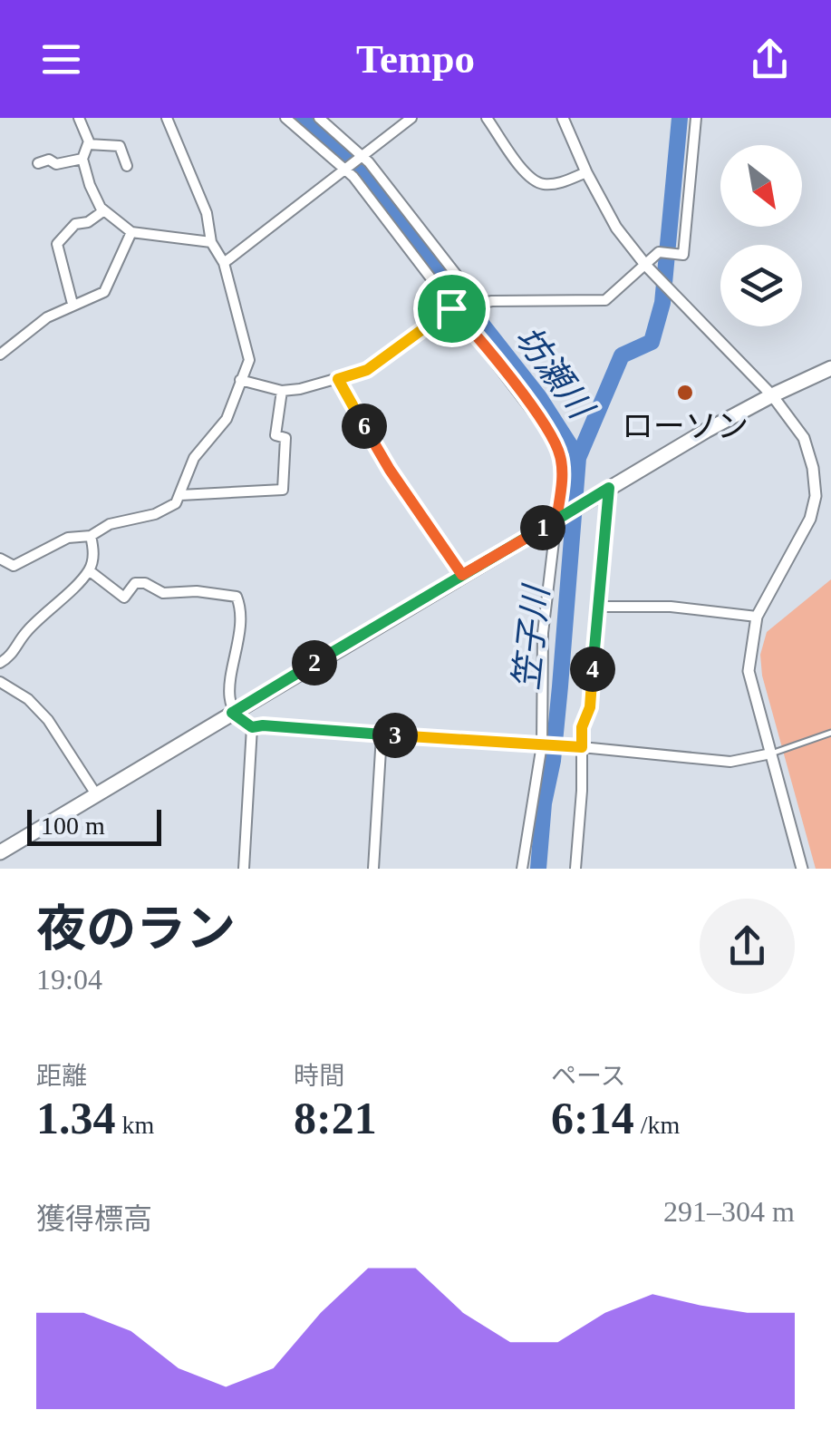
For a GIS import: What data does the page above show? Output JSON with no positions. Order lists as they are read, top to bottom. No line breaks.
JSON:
{"water":["坊瀬川","笠子川"],"places":["ローソン"],"scale_bar":"100 m","north":"bottom right","page":{"header":"Tempo","pins":["6","1","2","4","3"],"scale":"100 m","heading":["夜のラン","19:04"],"stats":[["距離","1.34 km"],["時間","8:21"],["ペース","6:14 /km"]],"chart":["獲得標高","291–304 m"]}}
